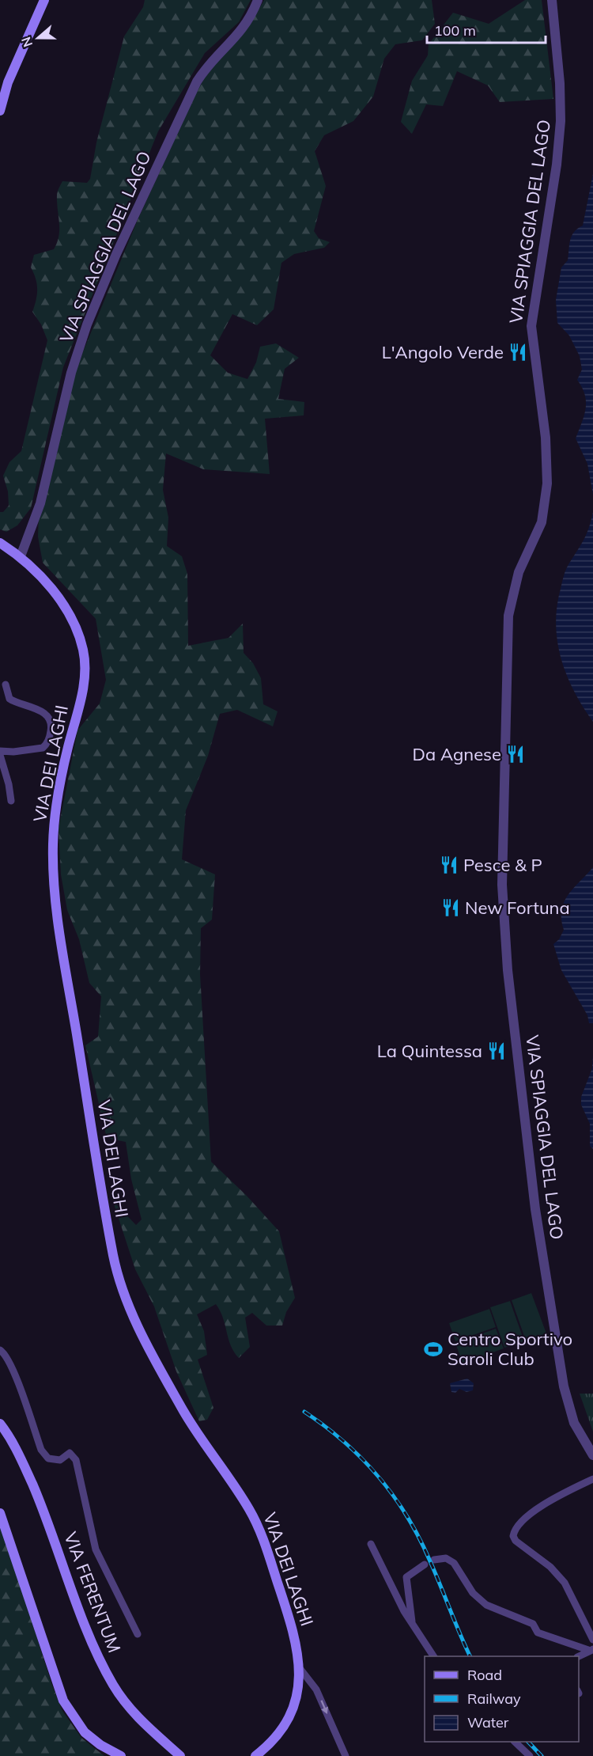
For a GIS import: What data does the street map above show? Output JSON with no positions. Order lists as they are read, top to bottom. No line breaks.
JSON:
{"streets":{"main road":["VIA DEI LAGHI","VIA FERENTUM"],"street":["VIA SPIAGGIA DEL LAGO"]},"crossings":[["VIA SPIAGGIA DEL LAGO","VIA DEI LAGHI"]],"places":{"restaurant":["L'Angolo Verde","Da Agnese","Pesce & P","New Fortuna","La Quintessa"],"sports":["Centro Sportivo Saroli Club"]},"legend":["Road","Railway","Water"],"scale_bar":"100 m","north":"left"}
